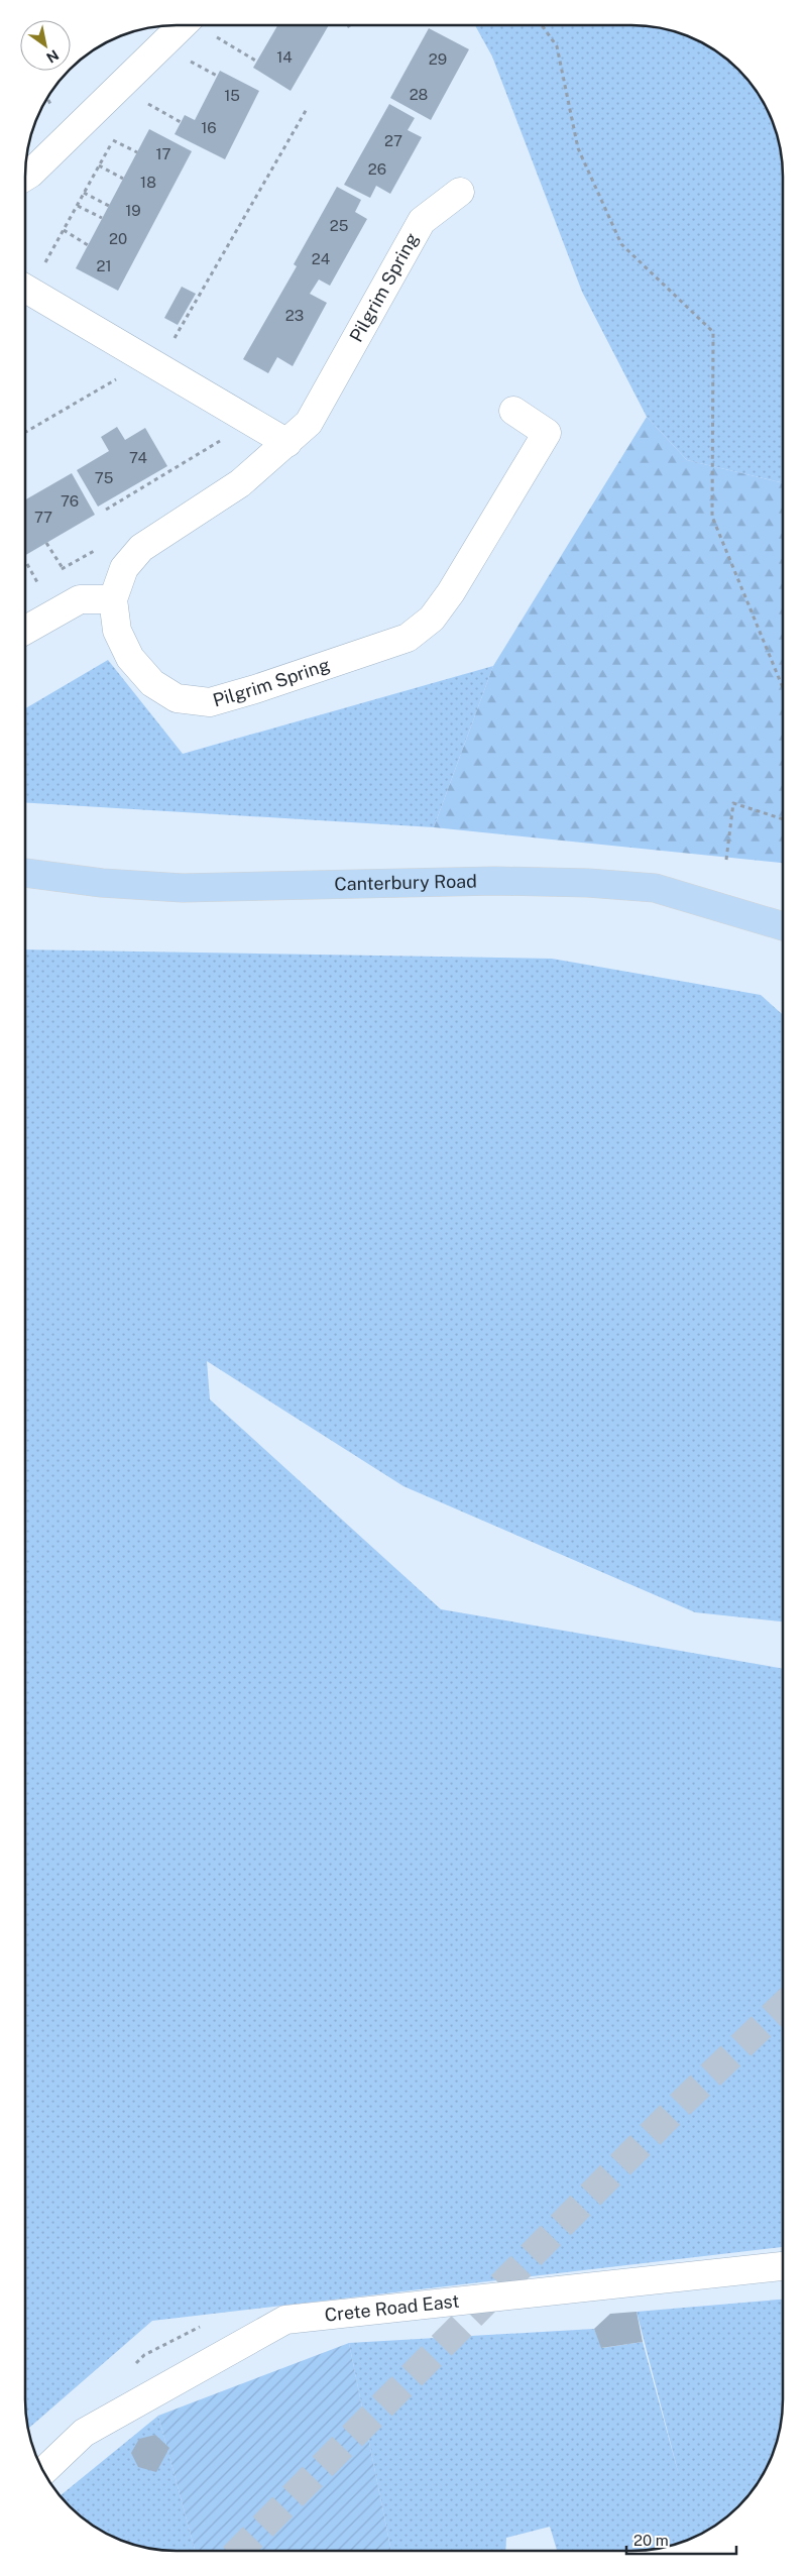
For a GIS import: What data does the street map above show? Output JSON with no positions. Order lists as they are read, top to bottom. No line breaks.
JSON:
{"streets":{"main road":["Canterbury Road"],"street":["Pilgrim Spring","Crete Road East"]},"house_numbers":["14","29","28","15","16","27","17","26","18","19","25","20","24","21","23","74","75","76","77"],"scale_bar":"20 m","north":"bottom right"}
